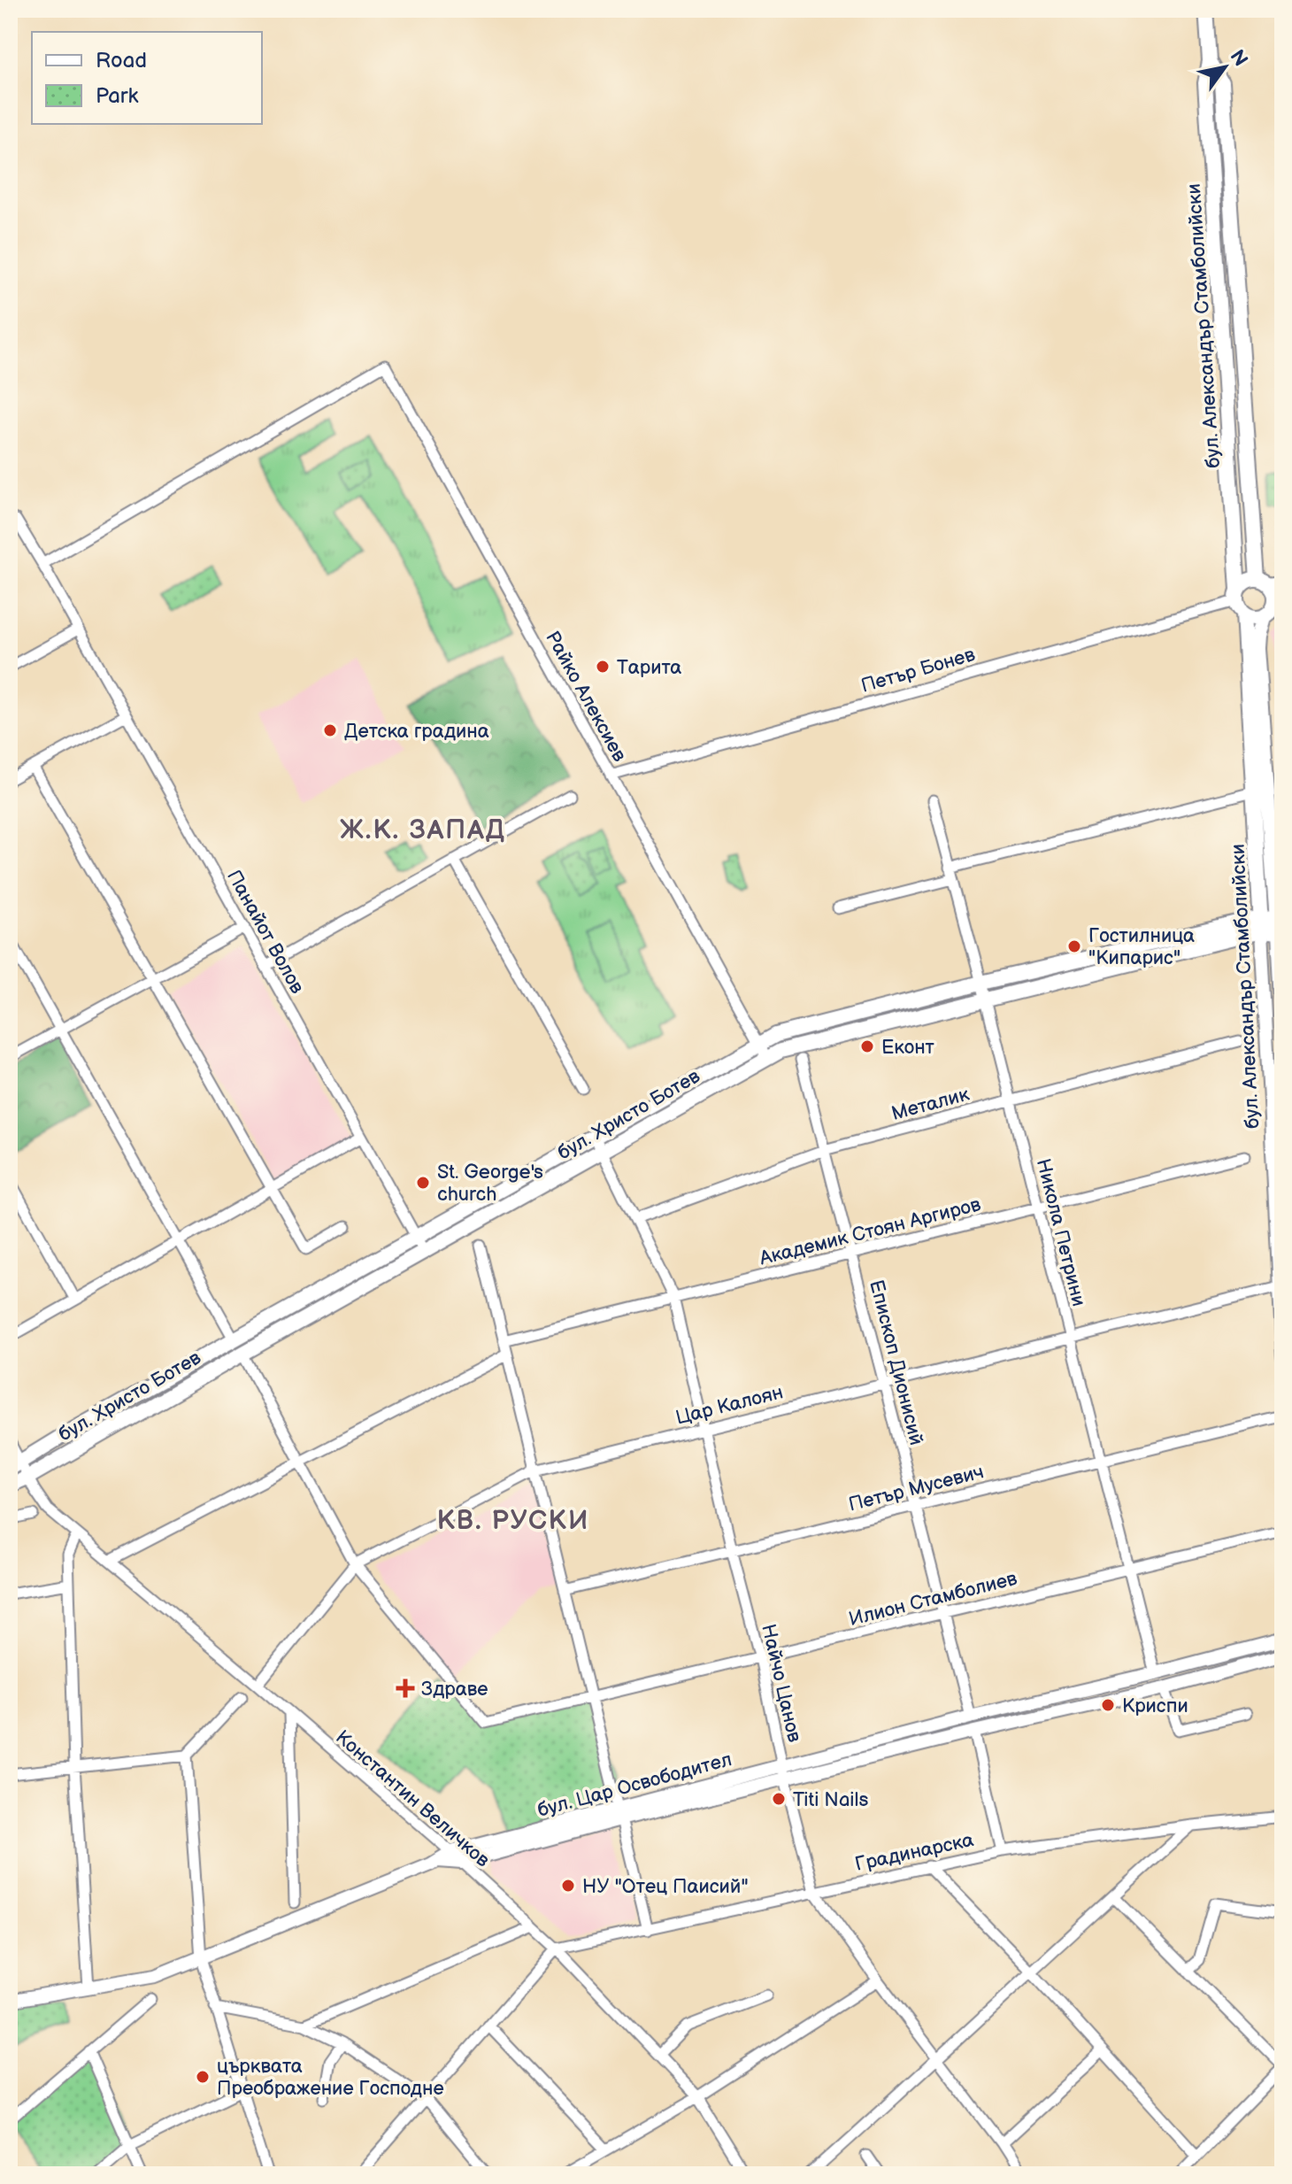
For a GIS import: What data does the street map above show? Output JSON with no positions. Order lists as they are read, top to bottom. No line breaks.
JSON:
{"streets":{"main road":["бул. Александър Стамболийски","бул. Христо Ботев"],"street":["Петър Бонев","Райко Алексиев","Панайот Волов","Металик","Академик Стоян Аргиров","Никола Петрини","Епископ Дионисий","Цар Калоян","Петър Мусевич","Илион Стамболиев","Найчо Цанов","бул. Цар Освободител","Константин Величков","Градинарска"]},"crossings":[["бул. Александър Стамболийски","Петър Бонев"],["бул. Александър Стамболийски","бул. Христо Ботев"],["бул. Александър Стамболийски","Цар Калоян"],["Петър Бонев","Райко Алексиев"],["Райко Алексиев","Панайот Волов"],["Райко Алексиев","бул. Христо Ботев"],["Панайот Волов","бул. Христо Ботев"],["Металик","Никола Петрини"],["Металик","Епископ Дионисий"],["Металик","Найчо Цанов"],["бул. Христо Ботев","Никола Петрини"],["бул. Христо Ботев","Найчо Цанов"],["бул. Христо Ботев","Константин Величков"],["Академик Стоян Аргиров","Никола Петрини"],["Академик Стоян Аргиров","Епископ Дионисий"],["Академик Стоян Аргиров","Найчо Цанов"],["Никола Петрини","Цар Калоян"],["Никола Петрини","Петър Мусевич"],["Никола Петрини","Илион Стамболиев"],["Никола Петрини","бул. Цар Освободител"],["Епископ Дионисий","Цар Калоян"],["Епископ Дионисий","Петър Мусевич"],["Епископ Дионисий","Илион Стамболиев"],["Епископ Дионисий","бул. Цар Освободител"],["Цар Калоян","Илион Стамболиев"],["Цар Калоян","Найчо Цанов"],["Цар Калоян","Константин Величков"],["Петър Мусевич","Найчо Цанов"],["Илион Стамболиев","Найчо Цанов"],["Найчо Цанов","бул. Цар Освободител"],["Найчо Цанов","Градинарска"],["бул. Цар Освободител","Константин Величков"],["Константин Величков","Градинарска"]],"districts":["Ж.К. ЗАПАД","КВ. РУСКИ"],"places":{"other":["Тарита","Детска градина","Гостилница \"Кипарис\"","Еконт","St. George's church","Криспи","Titi Nails","НУ \"Отец Паисий\"","църквата Преображение Господне"],"health":["Здраве"]},"legend":["Road","Park"],"north":"top right"}
